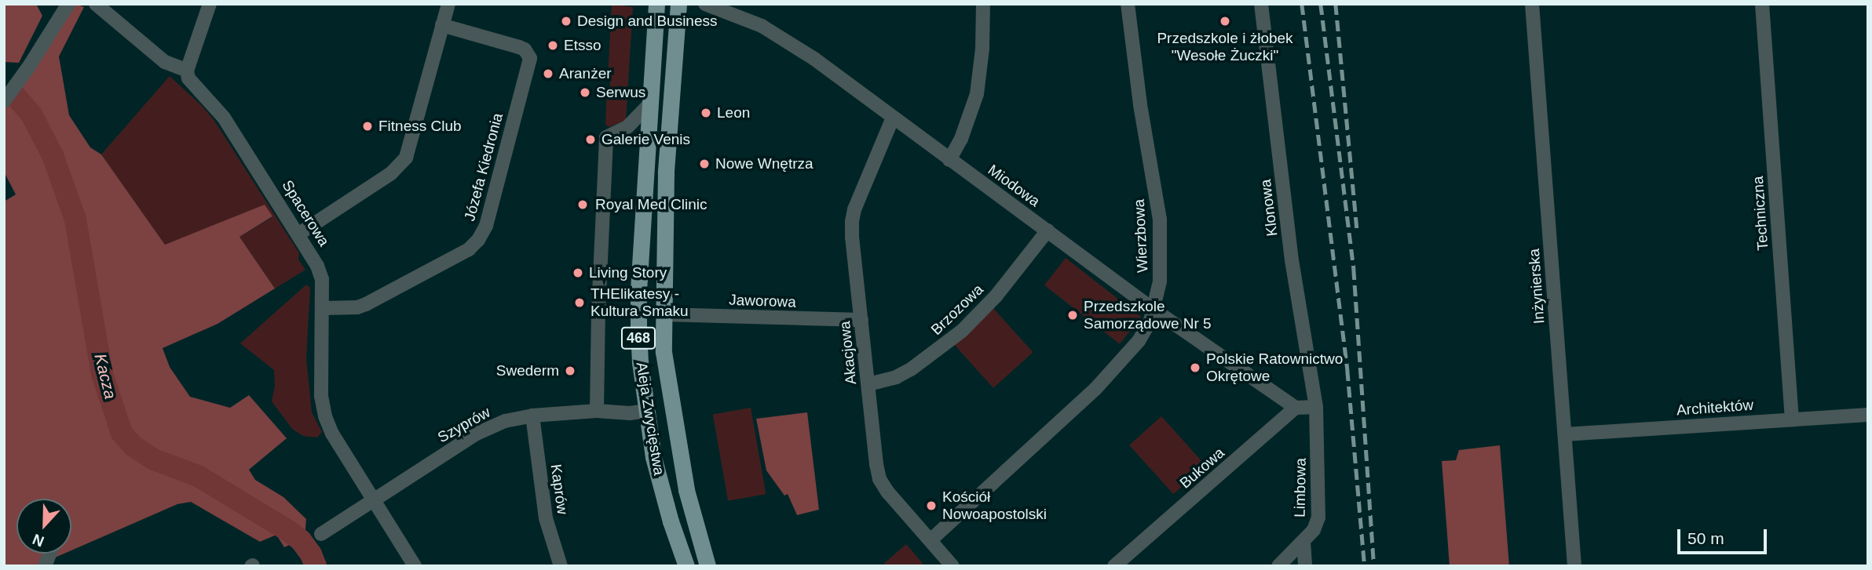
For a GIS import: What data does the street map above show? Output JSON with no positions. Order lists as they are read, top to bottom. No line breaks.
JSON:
{"streets":{"main road":["468","Aleja Zwycięstwa"],"street":["Józefa Kiedronia","Miodowa","Klonowa","Spacerowa","Techniczna","Wierzbowa","Inżynierska","Jaworowa","Brzozowa","Akacjowa","Architektów","Szyprów","Bukowa","Limbowa","Kaprów"]},"crossings":[["Józefa Kiedronia","Spacerowa"],["Miodowa","Wierzbowa"],["Miodowa","Brzozowa"],["Miodowa","Akacjowa"],["Miodowa","Bukowa"],["Klonowa","Limbowa"],["Spacerowa","Szyprów"],["Techniczna","Architektów"],["Wierzbowa","Akacjowa"],["Inżynierska","Architektów"],["Jaworowa","Akacjowa"],["Jaworowa","Aleja Zwycięstwa"],["Brzozowa","Akacjowa"],["Aleja Zwycięstwa","Szyprów"],["Szyprów","Kaprów"]],"water":["Kacza"],"places":["Design and Business","Przedszkole i żłobek \"Wesołe Żuczki\"","Etsso","Aranżer","Serwus","Leon","Fitness Club","Galerie Venis","Nowe Wnętrza","Royal Med Clinic","Living Story","THElikatesy - Kultura Smaku","Przedszkole Samorządowe Nr 5","Polskie Ratownictwo Okrętowe","Swederm","Kościół Nowoapostolski"],"scale_bar":"50 m","north":"bottom"}
